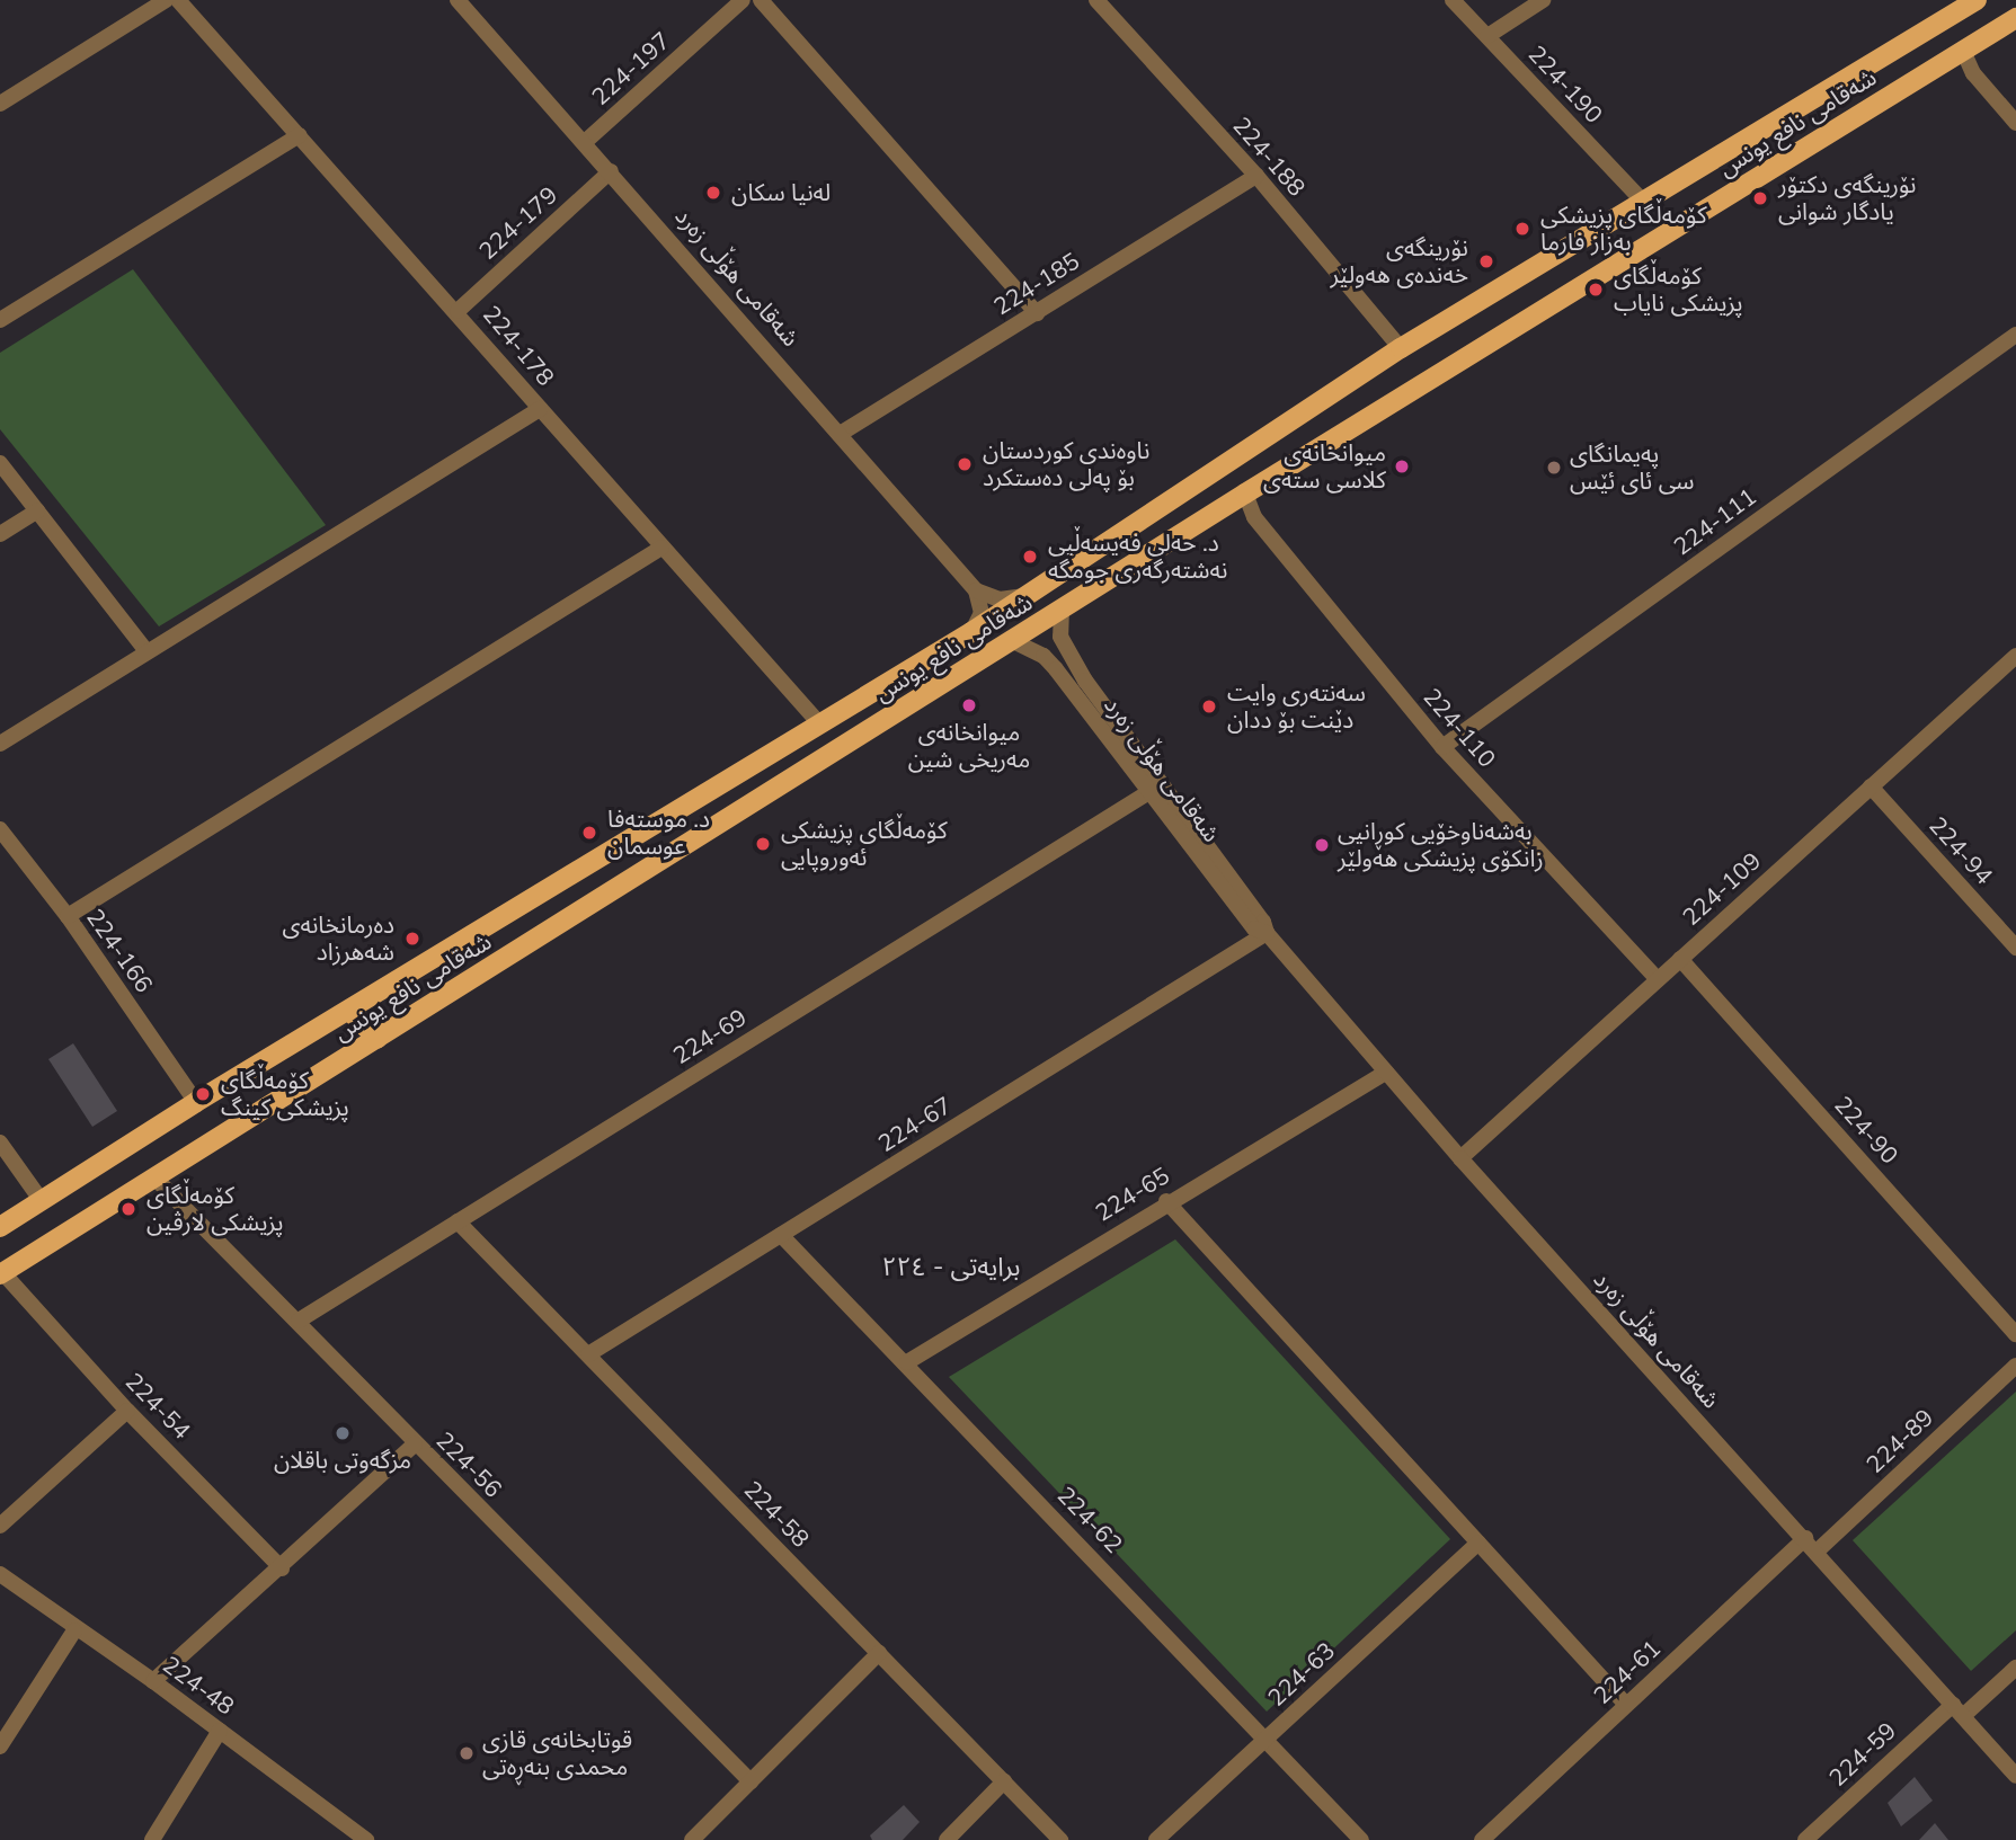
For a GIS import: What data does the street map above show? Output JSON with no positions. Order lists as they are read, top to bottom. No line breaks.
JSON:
{"streets":{"main road":["شەقامی نافع یونس"],"street":["224-197","224-190","224-188","224-179","شەقامی هۆڵی زەرد","224-185","224-178","224-111","224-110","224-94","224-109","224-166","224-69","224-67","224-90","224-65","224-54","224-89","224-56","224-58","224-62","224-61","224-63","224-48","224-59"]},"crossings":[["224-197","شەقامی هۆڵی زەرد"],["224-190","شەقامی نافع یونس"],["شەقامی نافع یونس","224-188"],["شەقامی نافع یونس","شەقامی هۆڵی زەرد"],["شەقامی نافع یونس","224-178"],["شەقامی نافع یونس","224-110"],["شەقامی نافع یونس","224-166"],["شەقامی نافع یونس","224-54"],["شەقامی نافع یونس","224-56"],["224-188","224-185"],["224-179","شەقامی هۆڵی زەرد"],["224-179","224-178"],["شەقامی هۆڵی زەرد","224-185"],["شەقامی هۆڵی زەرد","224-109"],["شەقامی هۆڵی زەرد","224-69"],["شەقامی هۆڵی زەرد","224-67"],["شەقامی هۆڵی زەرد","224-65"],["شەقامی هۆڵی زەرد","224-89"],["شەقامی هۆڵی زەرد","224-61"],["شەقامی هۆڵی زەرد","224-59"],["224-111","224-110"],["224-110","224-109"],["224-94","224-109"],["224-109","224-90"],["224-69","224-56"],["224-69","224-58"],["224-67","224-58"],["224-67","224-62"],["224-65","224-62"],["224-62","224-63"]],"districts":["برایەتی - ٢٢٤"],"places":["لەنیا سکان","نۆرینگەی دکتۆر یادگار شوانی","کۆمەڵگای پزیشکی بەزاز فارما","نۆرینگەی خەندەی هەولێر","کۆمەڵگای پزیشکی نایاب","ناوەندی کوردستان بۆ پەلی دەستکرد","میوانخانەی کلاسی ستەی","پەیمانگای سی ئای ئێس","د. حەلی فەیسەڵیی نەشتەرگەری جومگە","میوانخانەی مەریخی شین","سەنتەری وایت دێنت بۆ ددان","د. موستەفا عوسمان","کۆمەڵگای پزیشکی ئەوروپایی","بەشەناوخۆیی کوڕانیی زانکۆی پزیشکی هەولێر","دەرمانخانەی شەهرزاد","کۆمەڵگای پزیشکی کینگ","کۆمەڵگای پزیشکی لارڤین","مزگه‌وتی باقلان","قوتابخانەی قازی محمدی بنەڕەتی"]}
